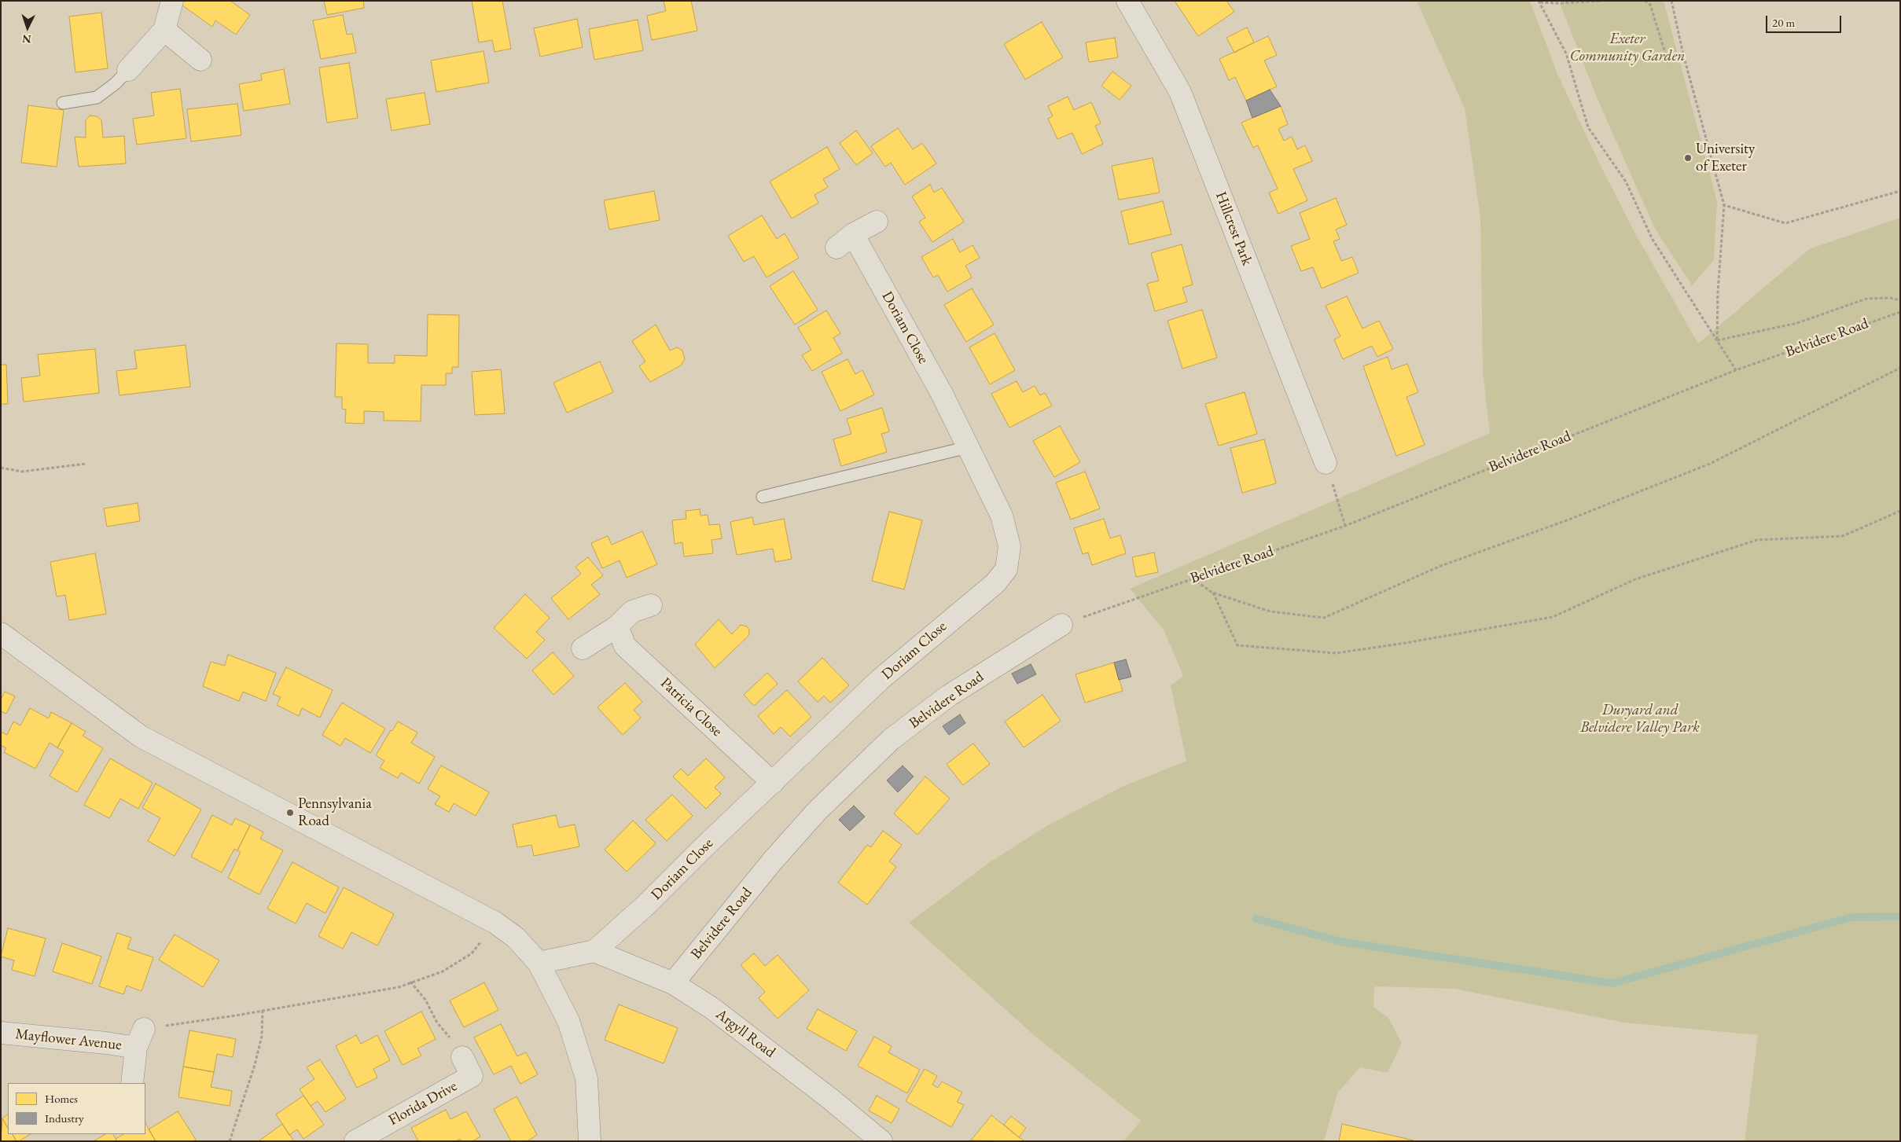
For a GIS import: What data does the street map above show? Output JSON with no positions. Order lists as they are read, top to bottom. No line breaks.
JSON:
{"streets":{"street":["Hillcrest Park","Doriam Close","Belvidere Road","Patricia Close","Argyll Road","Mayflower Avenue","Florida Drive"]},"crossings":[["Doriam Close","Patricia Close"],["Doriam Close","Argyll Road"],["Belvidere Road","Argyll Road"]],"parks":["Exeter Community Garden","Duryard and Belvidere Valley Park"],"places":["University of Exeter","Pennsylvania Road"],"legend":["Homes","Industry"],"scale_bar":"20 m","north":"bottom"}
